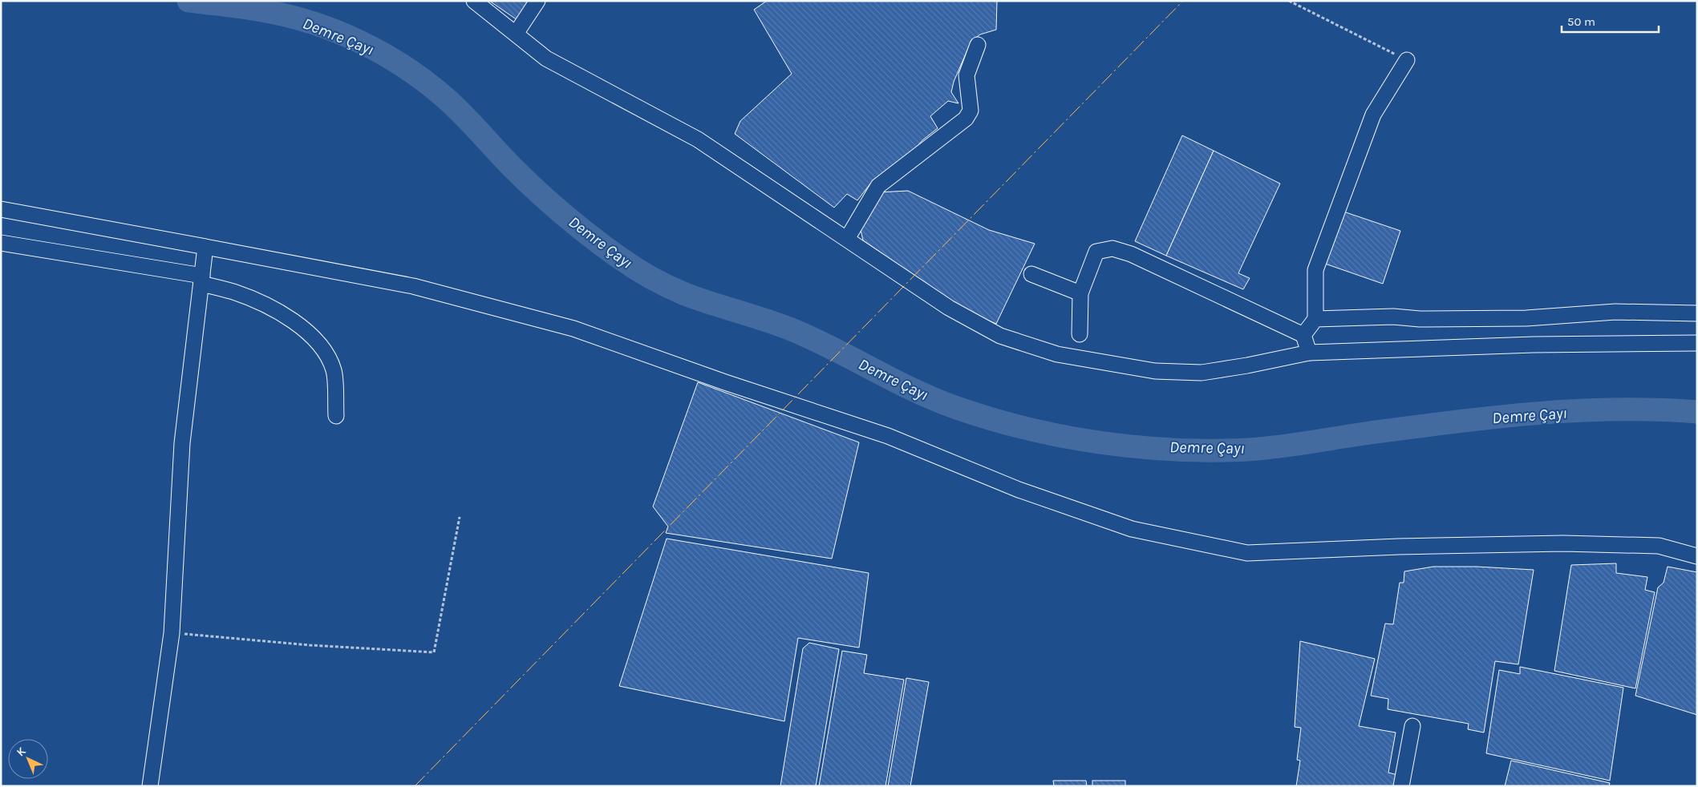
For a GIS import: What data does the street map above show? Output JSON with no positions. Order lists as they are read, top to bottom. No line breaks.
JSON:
{"water":["Demre Çayı"],"scale_bar":"50 m","north":"top left"}
